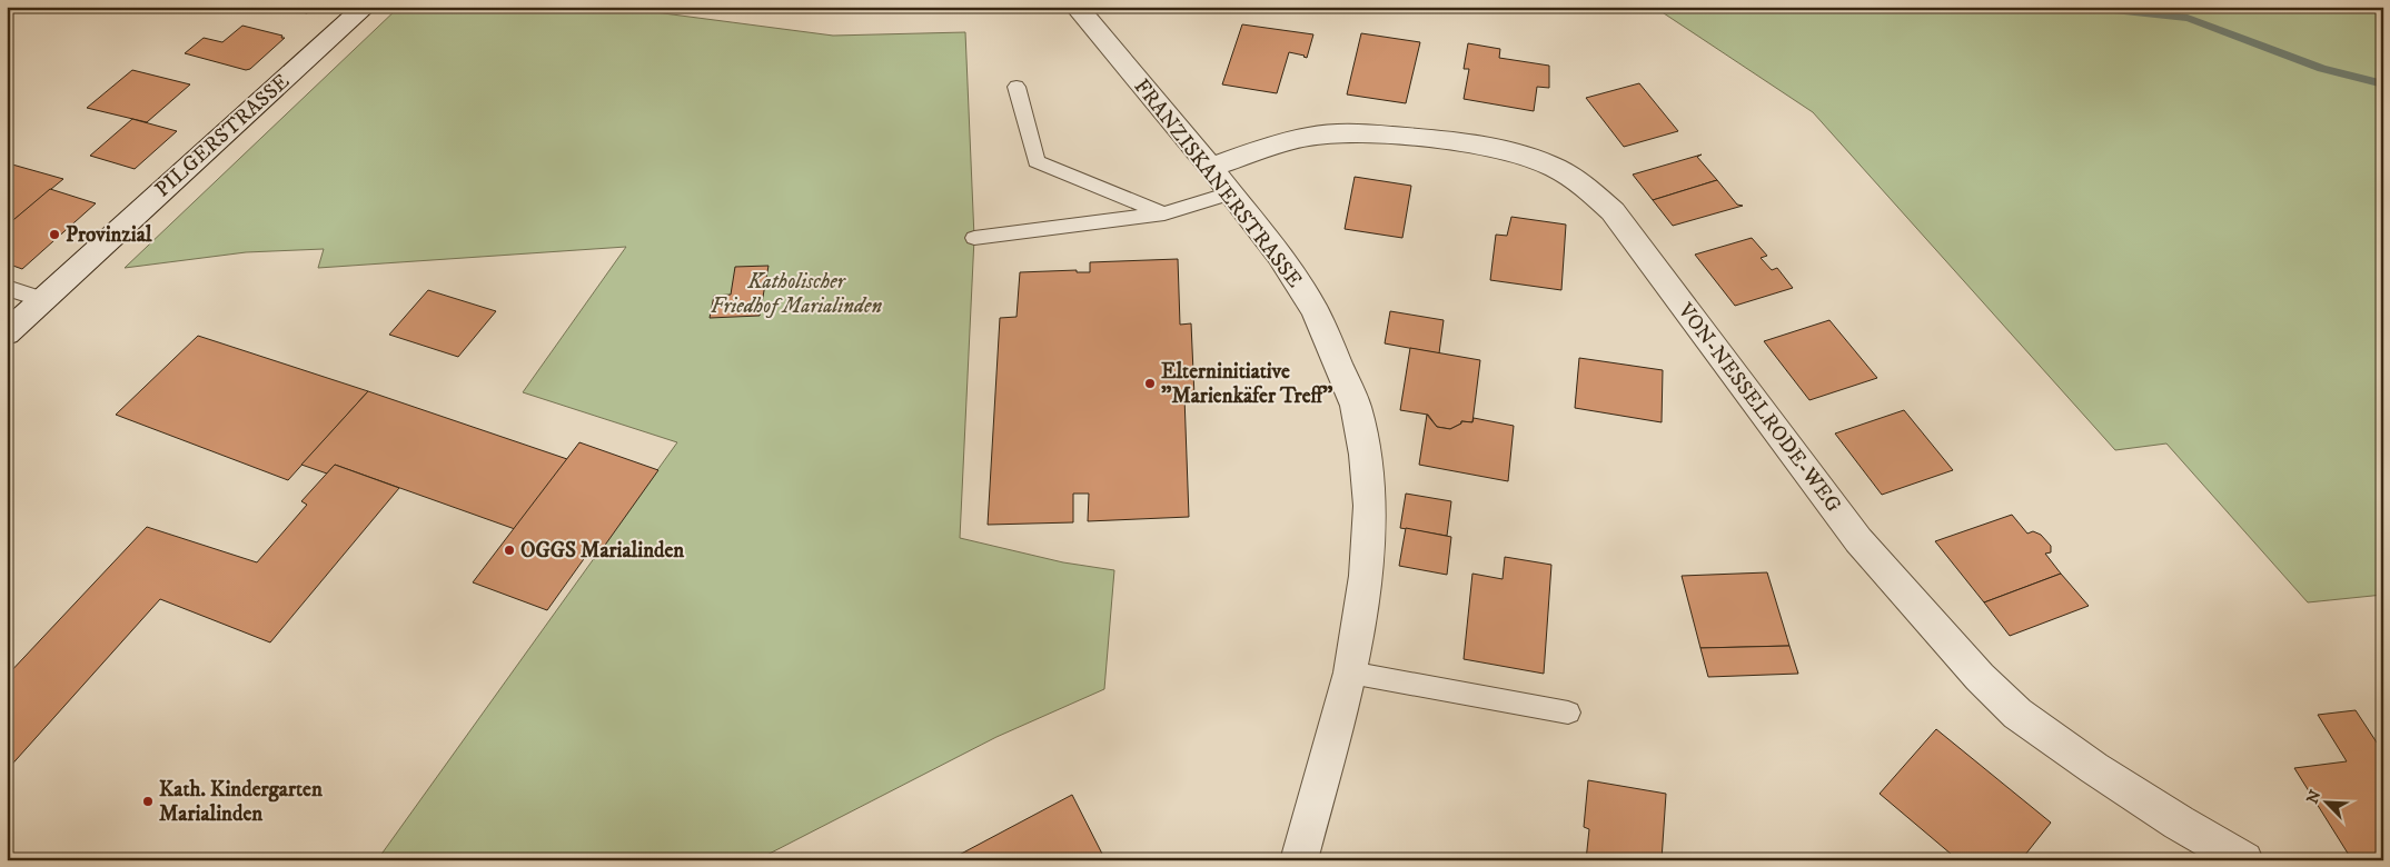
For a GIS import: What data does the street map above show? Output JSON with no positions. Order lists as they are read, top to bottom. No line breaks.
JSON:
{"streets":{"street":["PILGERSTRASSE","FRANZISKANERSTRASSE","VON-NESSELRODE-WEG"]},"crossings":[["FRANZISKANERSTRASSE","VON-NESSELRODE-WEG"]],"parks":["Katholischer Friedhof Marialinden"],"places":["Provinzial","Elterninitiative \"Marienkäfer Treff\"","OGGS Marialinden","Kath. Kindergarten Marialinden"],"north":"top left"}
